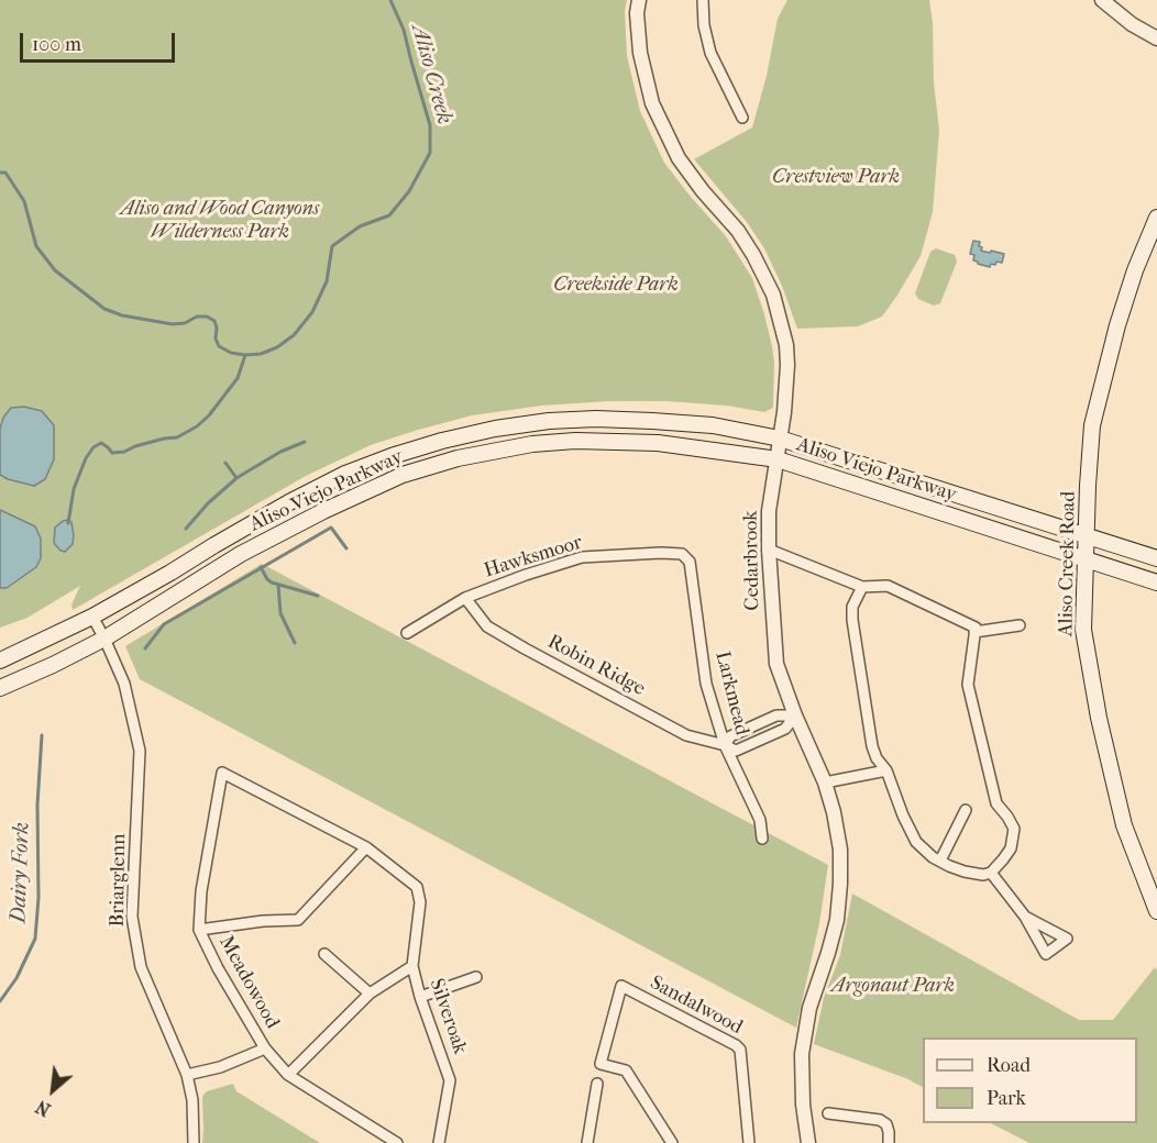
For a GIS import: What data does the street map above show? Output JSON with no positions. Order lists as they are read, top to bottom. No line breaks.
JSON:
{"streets":{"main road":["Aliso Viejo Parkway","Aliso Creek Road"],"street":["Hawksmoor","Cedarbrook","Robin Ridge","Larkmead","Briarglenn","Meadowood","Sandalwood","Silveroak"]},"crossings":[["Aliso Viejo Parkway","Cedarbrook"],["Aliso Viejo Parkway","Aliso Creek Road"],["Aliso Viejo Parkway","Briarglenn"],["Hawksmoor","Robin Ridge"],["Hawksmoor","Larkmead"],["Cedarbrook","Robin Ridge"],["Robin Ridge","Larkmead"],["Meadowood","Silveroak"]],"water":["Aliso Creek","Dairy Fork"],"parks":["Crestview Park","Aliso and Wood Canyons Wilderness Park","Creekside Park","Argonaut Park"],"legend":["Road","Park"],"scale_bar":"100 m","north":"bottom left"}
